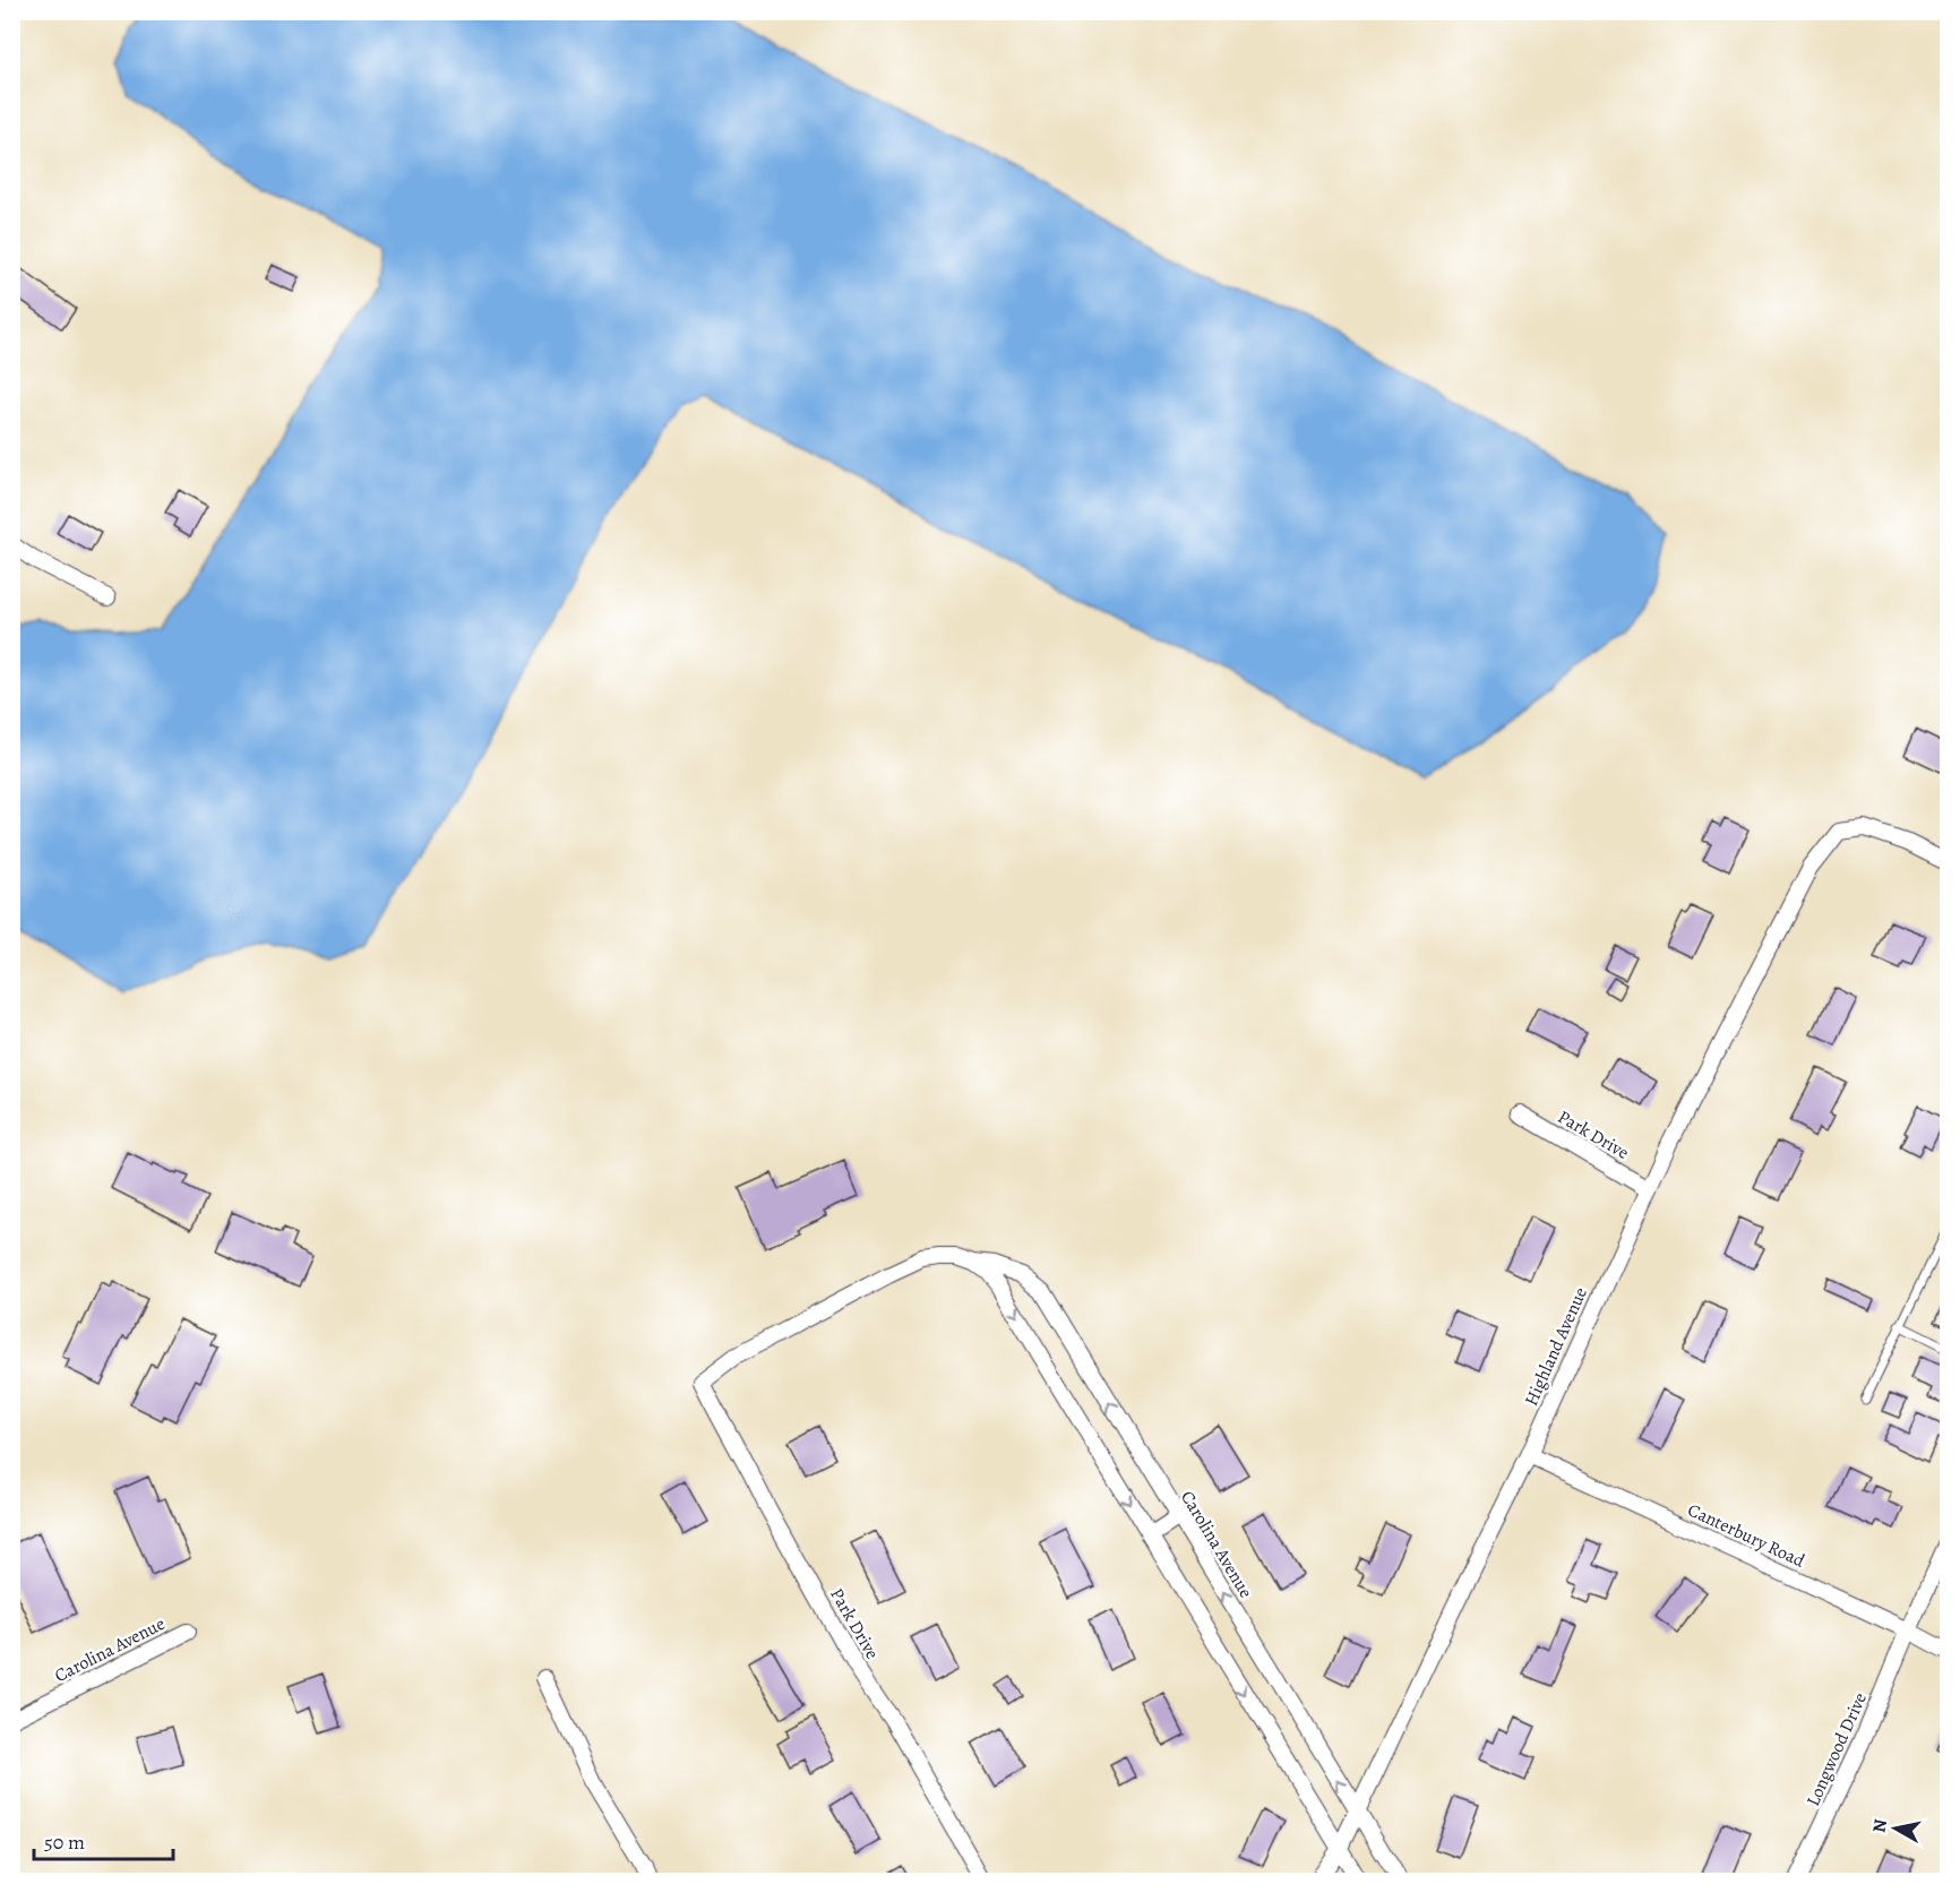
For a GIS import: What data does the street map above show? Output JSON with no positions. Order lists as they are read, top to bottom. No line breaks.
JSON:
{"streets":{"street":["Park Drive","Highland Avenue","Canterbury Road","Carolina Avenue","Longwood Drive"]},"crossings":[["Park Drive","Highland Avenue"],["Park Drive","Carolina Avenue"],["Highland Avenue","Canterbury Road"],["Highland Avenue","Carolina Avenue"],["Canterbury Road","Longwood Drive"]],"scale_bar":"50 m","north":"left"}
